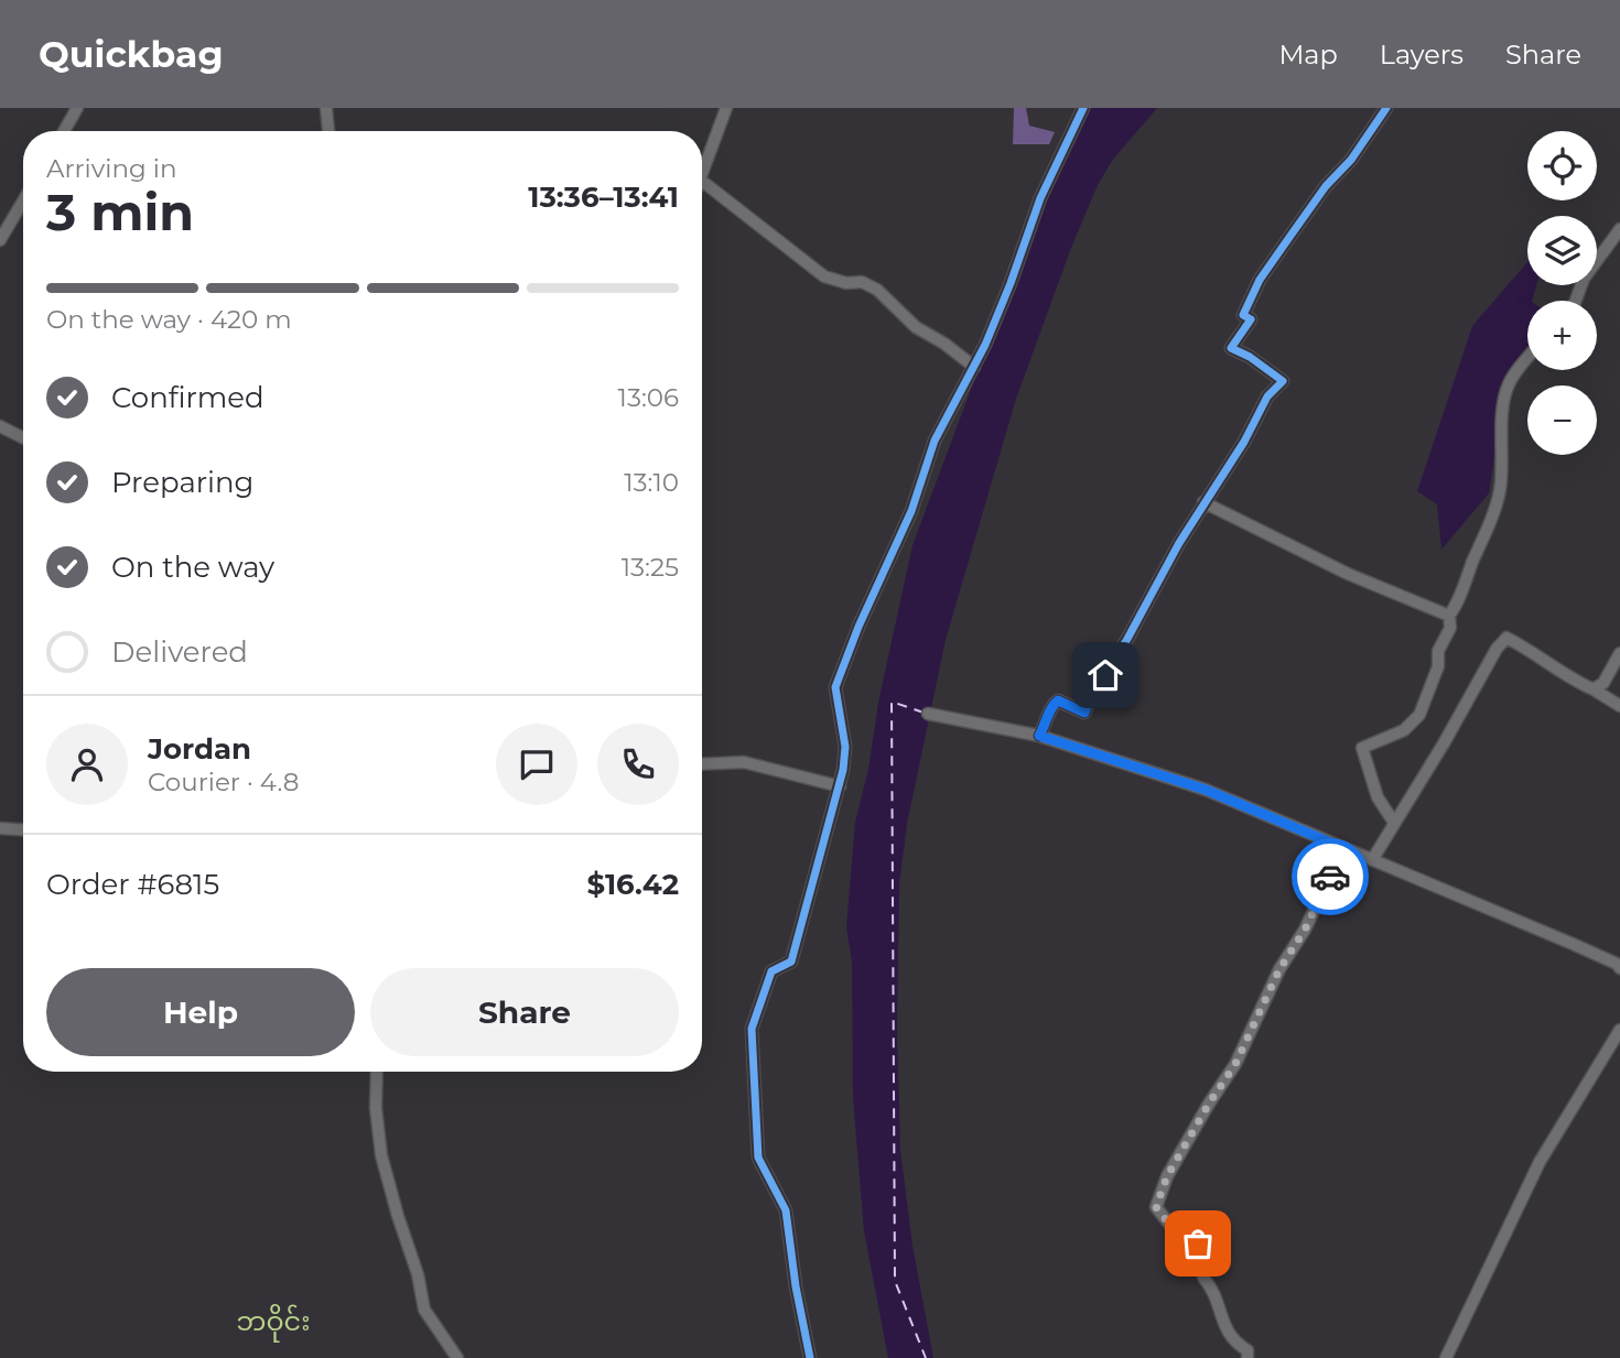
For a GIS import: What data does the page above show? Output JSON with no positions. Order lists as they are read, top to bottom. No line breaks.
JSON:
{"districts":["ဘဝိုင်း"],"page":{"header":"Quickbag","nav":["Map","Layers","Share"],"map_buttons":["+","−"],"heading":["3 min","Arriving in","13:36–13:41"],"panel":["Jordan","Courier · 4.8","Order #6815","$16.42"],"bar":"On the way · 420 m","list":[["Confirmed","13:06"],["Preparing","13:10"],["On the way","13:25"],"Delivered"],"buttons":["Help","Share"]}}
